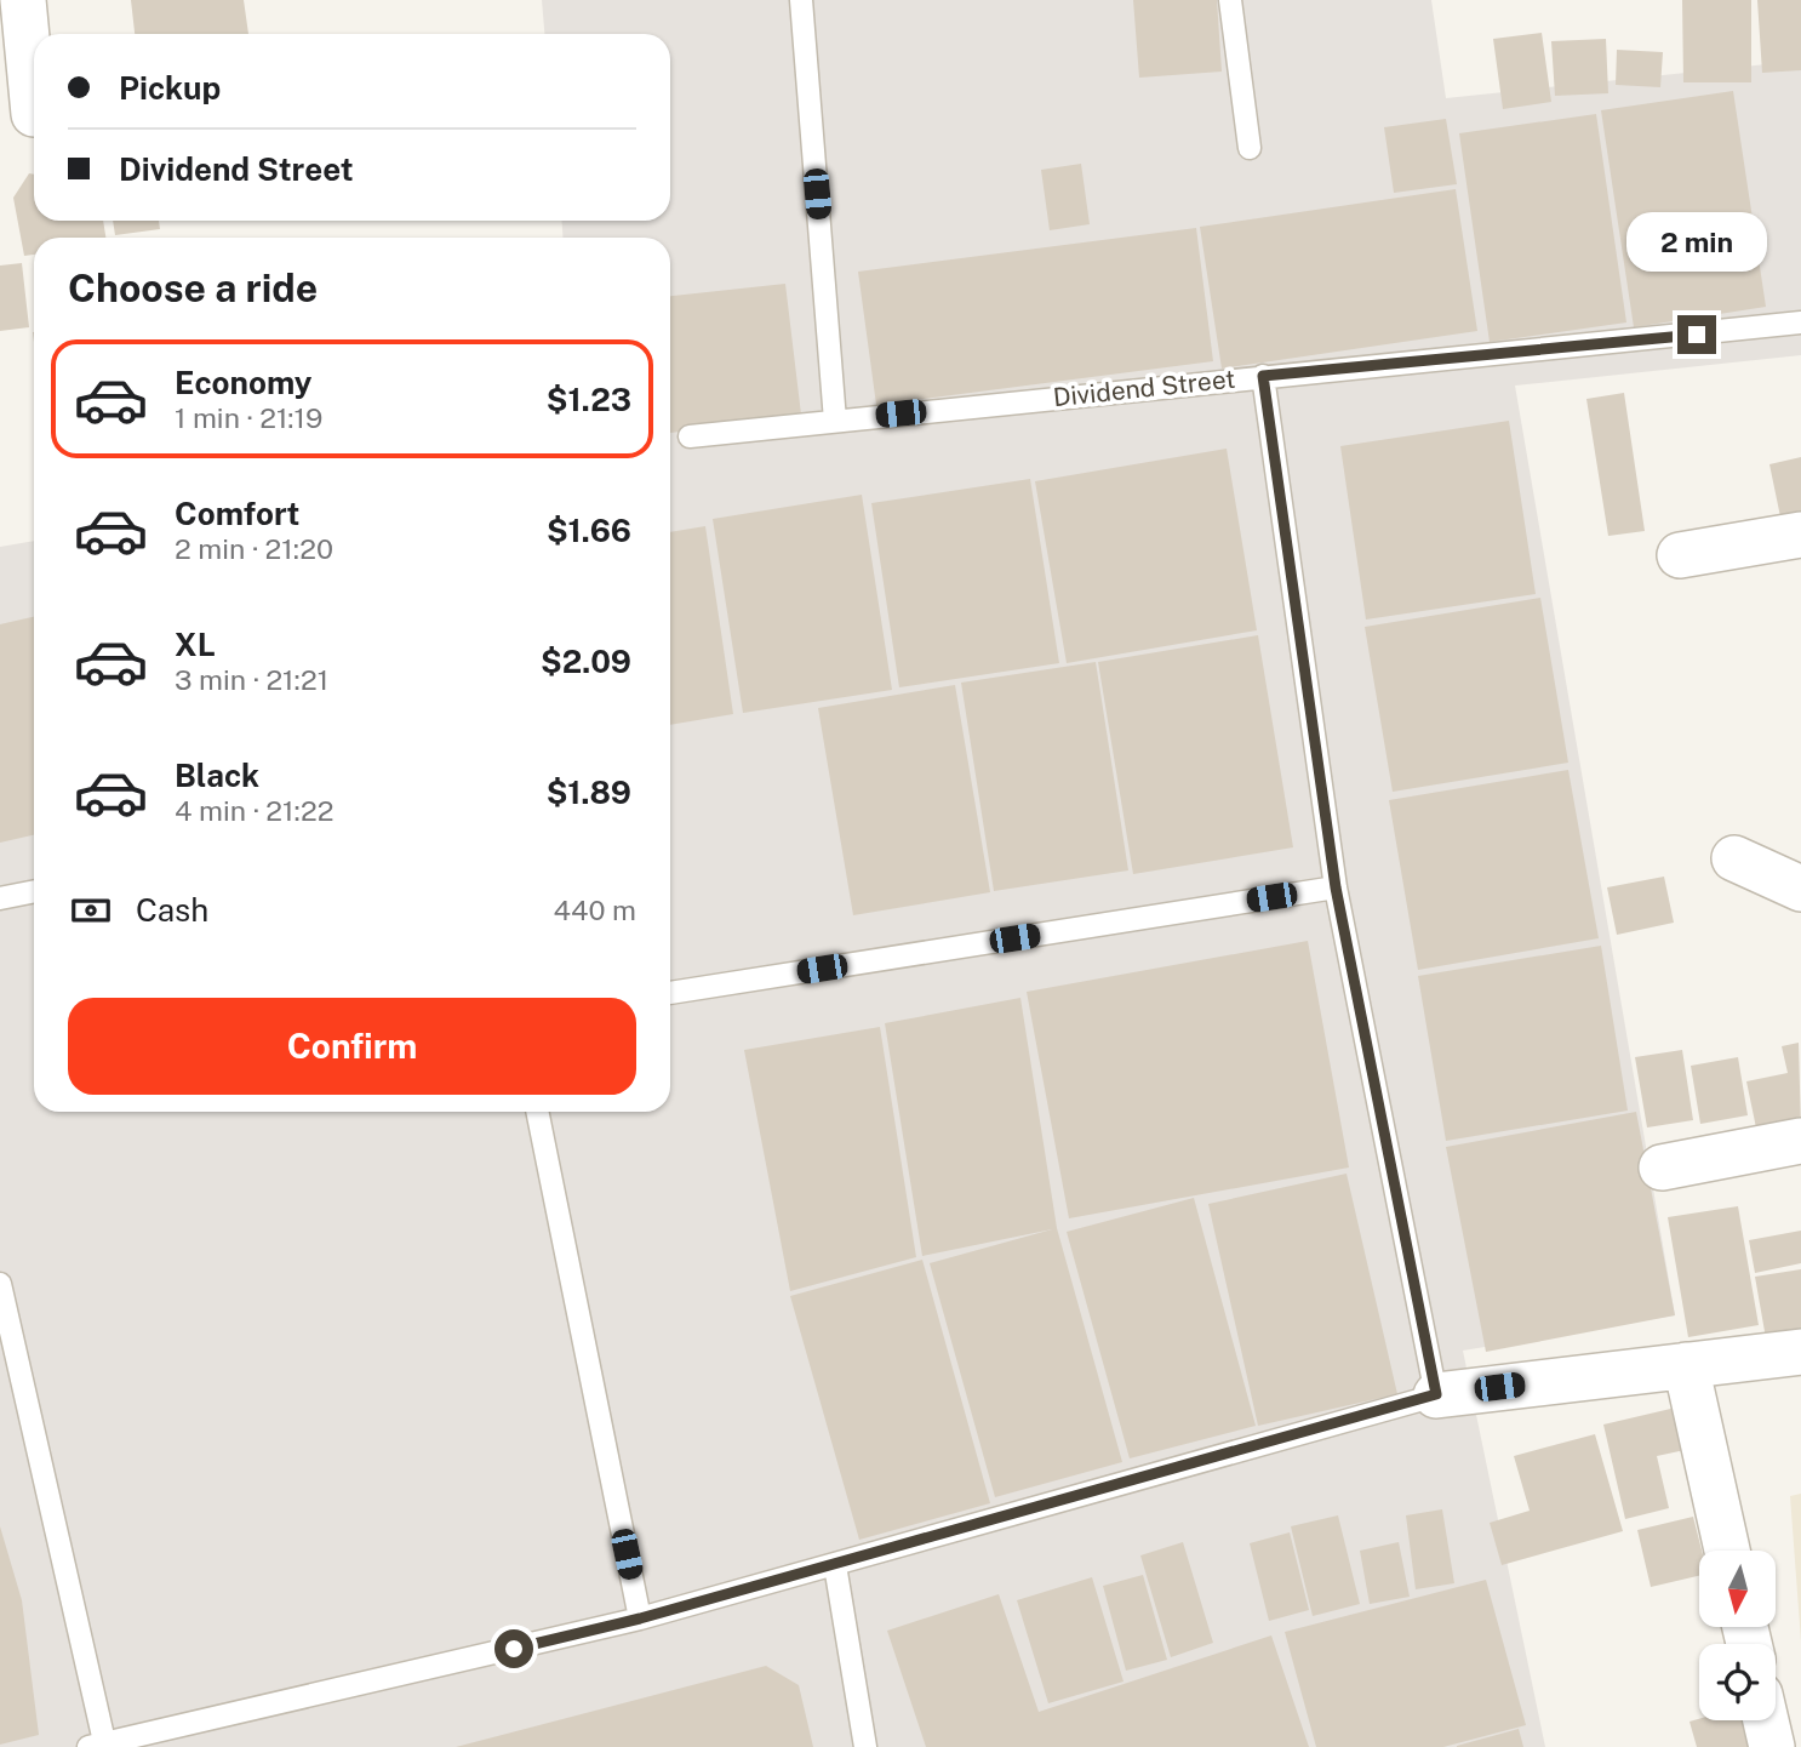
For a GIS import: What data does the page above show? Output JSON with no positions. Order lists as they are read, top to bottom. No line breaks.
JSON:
{"streets":{"lane":["Dividend Street"]},"north":"bottom","page":{"banner":["Pickup","Dividend Street"],"bubble":"2 min","heading":"Choose a ride","list":[{"name":"Economy","note":"1 min · 21:19","value":"$1.23"},{"name":"Comfort","note":"2 min · 21:20","value":"$1.66"},{"name":"XL","note":"3 min · 21:21","value":"$2.09"},{"name":"Black","note":"4 min · 21:22","value":"$1.89"}],"pay":["Cash","440 m"],"buttons":"Confirm"}}
